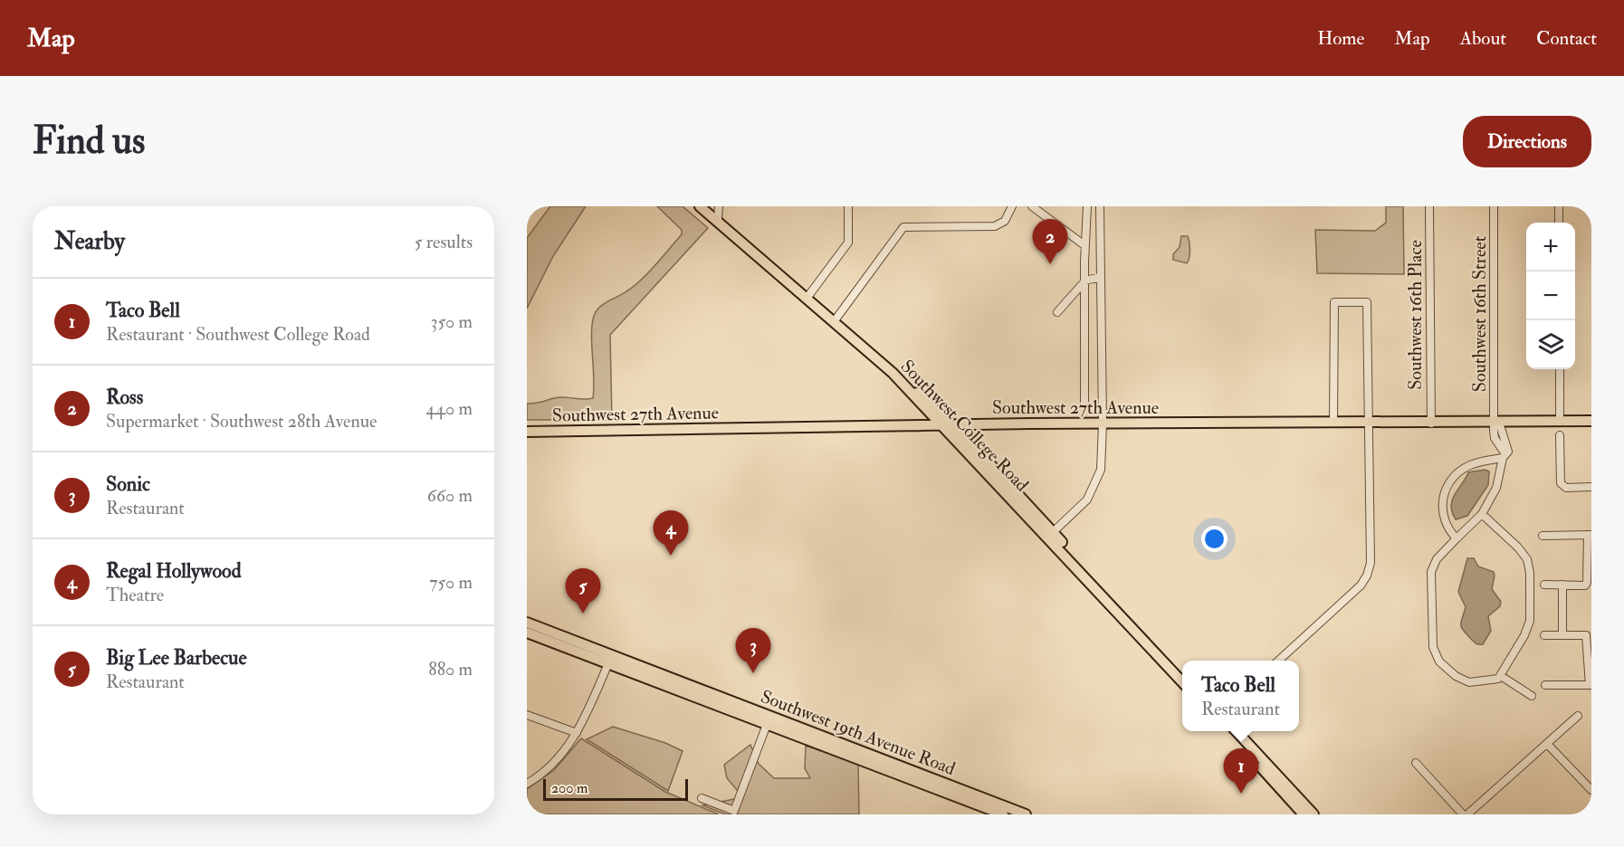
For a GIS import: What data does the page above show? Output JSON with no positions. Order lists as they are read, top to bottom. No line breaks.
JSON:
{"streets":{"main road":["Southwest 27th Avenue","Southwest College Road","Southwest 19th Avenue Road"],"street":["Southwest 16th Street","Southwest 16th Place"]},"crossings":[["Southwest 16th Street","Southwest 27th Avenue"],["Southwest 16th Place","Southwest 27th Avenue"],["Southwest 27th Avenue","Southwest College Road"]],"scale_bar":"200 m","page":{"header":"Map","nav":["Home","Map","About","Contact"],"buttons":"Directions","title":"Find us","heading":["Nearby","5 results"],"pins":["2","4","5","3","1"],"map_buttons":["+","−"],"list":[{"mark":"1","name":"Taco Bell","note":"Restaurant · Southwest College Road","value":"350 m"},{"mark":"2","name":"Ross","note":"Supermarket · Southwest 28th Avenue","value":"440 m"},{"mark":"3","name":"Sonic","note":"Restaurant","value":"660 m"},{"mark":"4","name":"Regal Hollywood","note":"Theatre","value":"750 m"},{"mark":"5","name":"Big Lee Barbecue","note":"Restaurant","value":"880 m"}],"popup":["Taco Bell","Restaurant"],"scale":"200 m"}}
